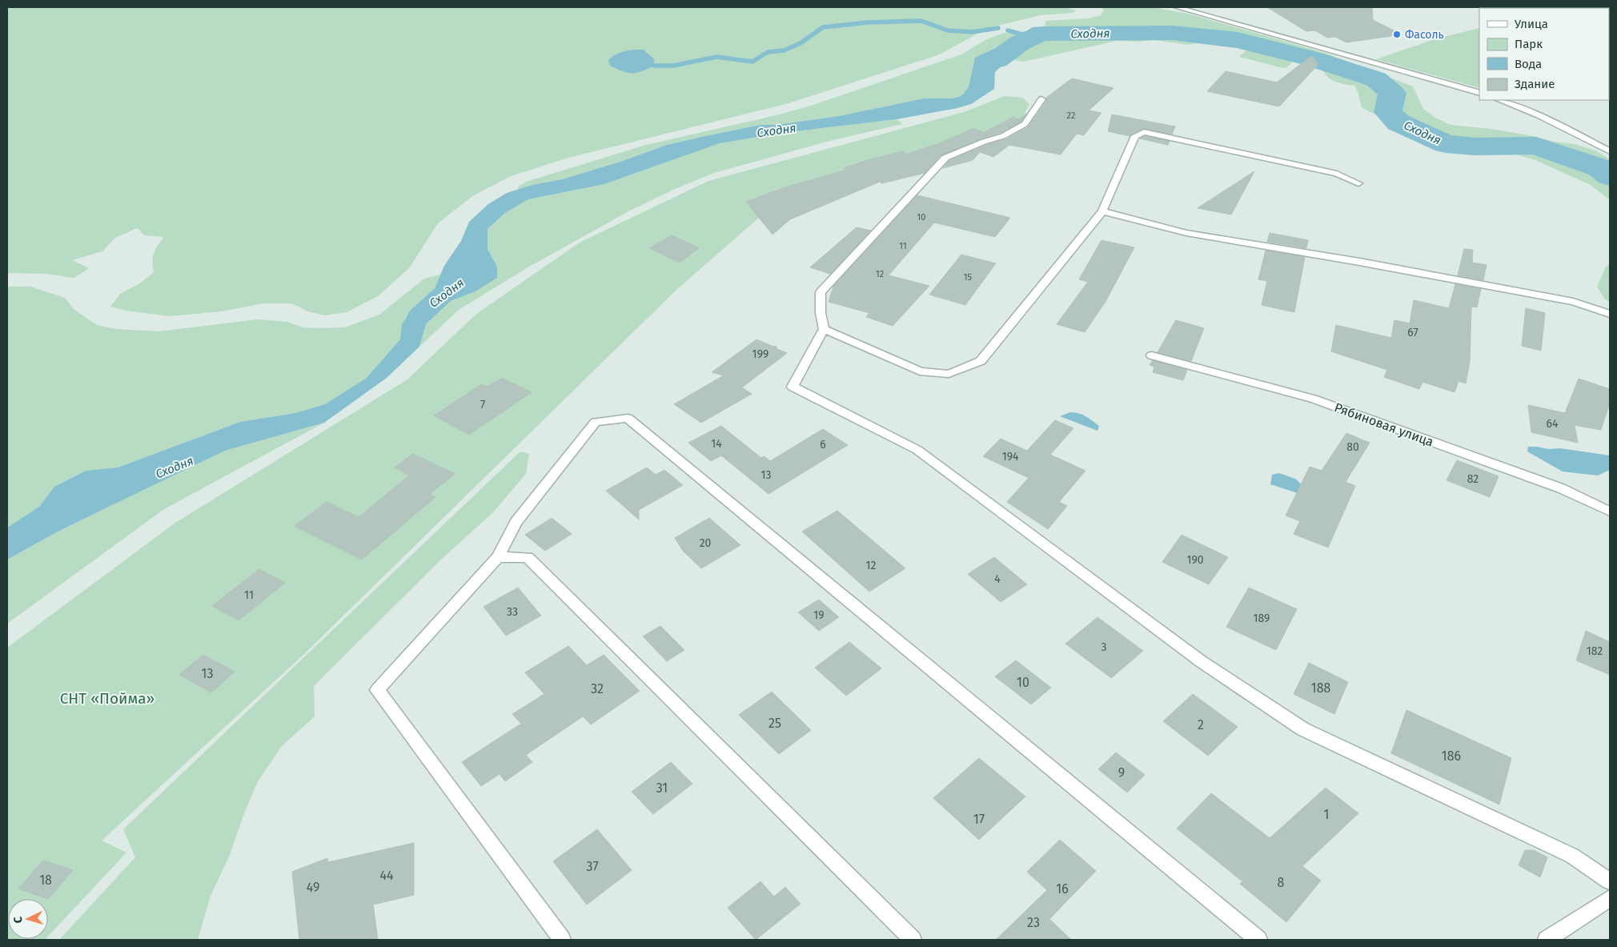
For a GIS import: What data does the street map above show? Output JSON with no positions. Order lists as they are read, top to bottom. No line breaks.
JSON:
{"streets":{"street":["Рябиновая улица"]},"water":["Сходня"],"parks":["СНТ «Пойма»"],"places":["Фасоль"],"house_numbers":["22","10","11","12","15","67","199","7","64","14","6","80","194","13","82","20","190","12","4","11","33","19","189","3","182","13","10","188","32","25","2","186","9","31","1","17","37","44","18","8","49","16","23"],"legend":["Улица","Парк","Вода","Здание"],"north":"left"}
